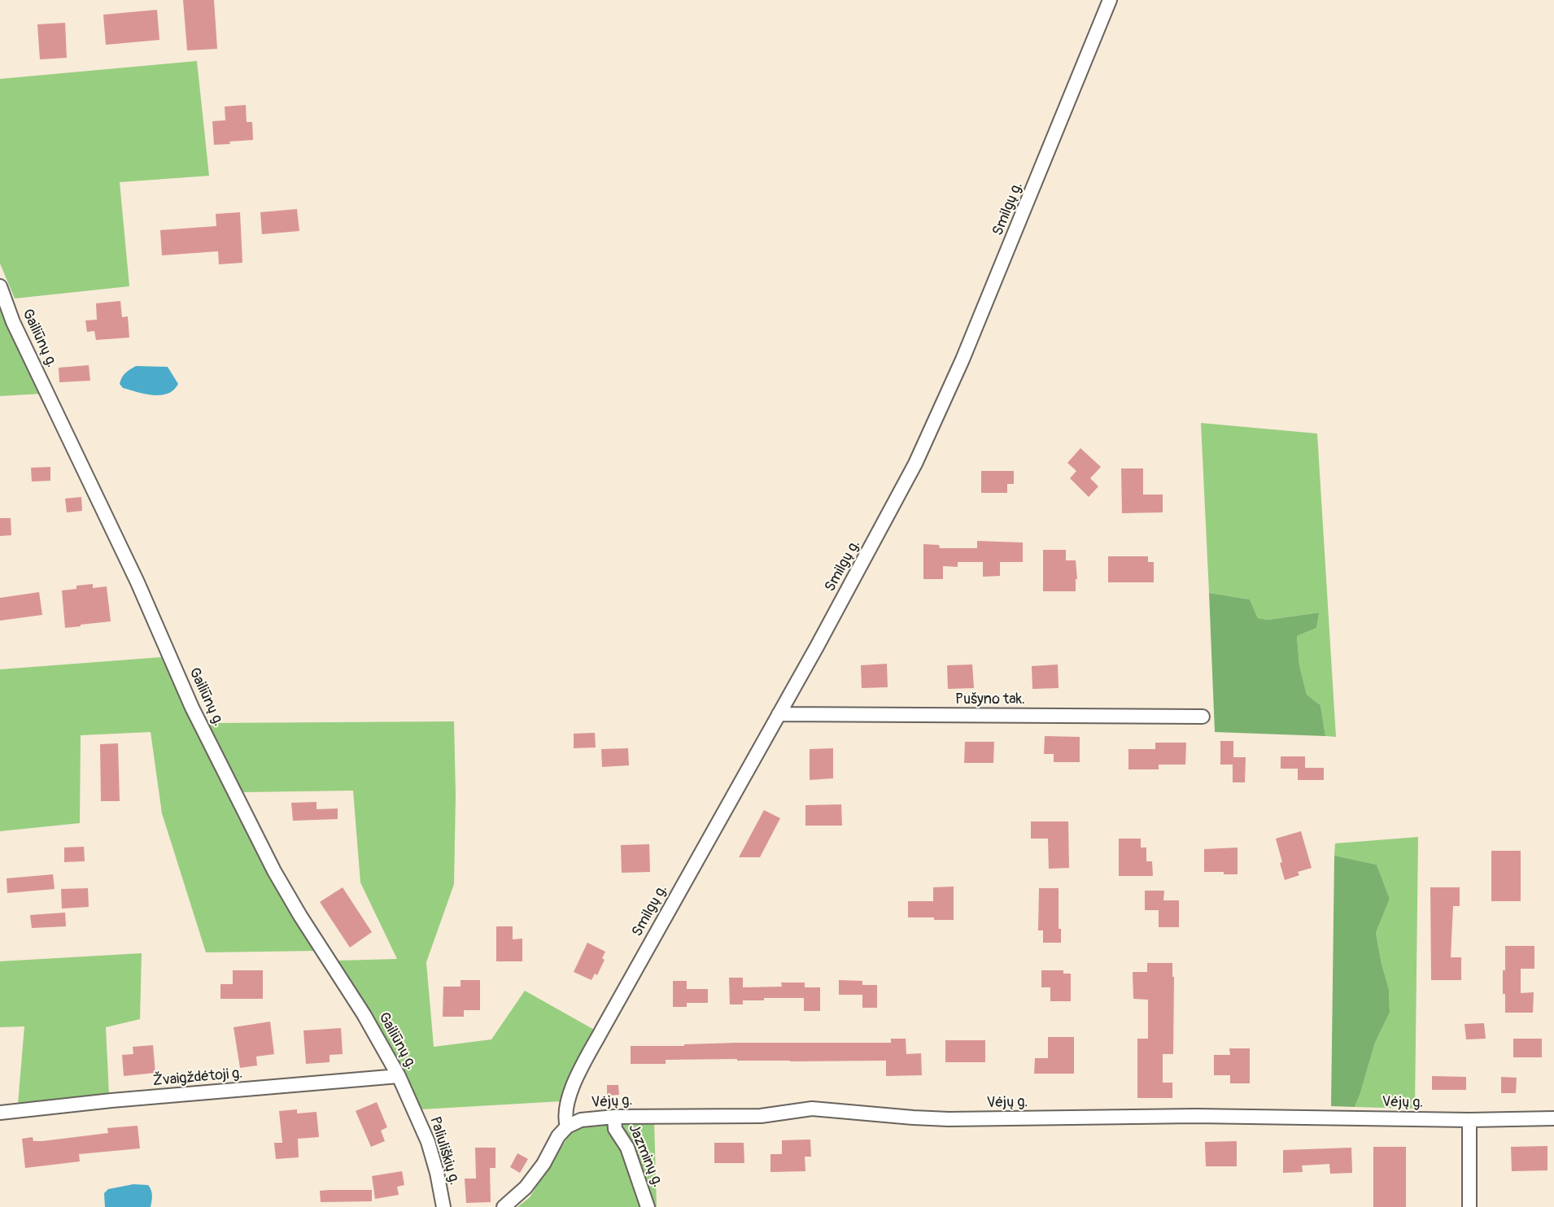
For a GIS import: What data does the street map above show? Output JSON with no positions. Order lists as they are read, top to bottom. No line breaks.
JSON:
{"streets":{"street":["Smilgų g.","Gailiūnų g.","Pušyno tak.","Žvaigždėtoji g.","Vėjų g.","Paliuliškių g.","Jazminų g."]},"crossings":[["Smilgų g.","Pušyno tak."],["Smilgų g.","Vėjų g."],["Gailiūnų g.","Žvaigždėtoji g."],["Gailiūnų g.","Paliuliškių g."],["Vėjų g.","Jazminų g."]]}
